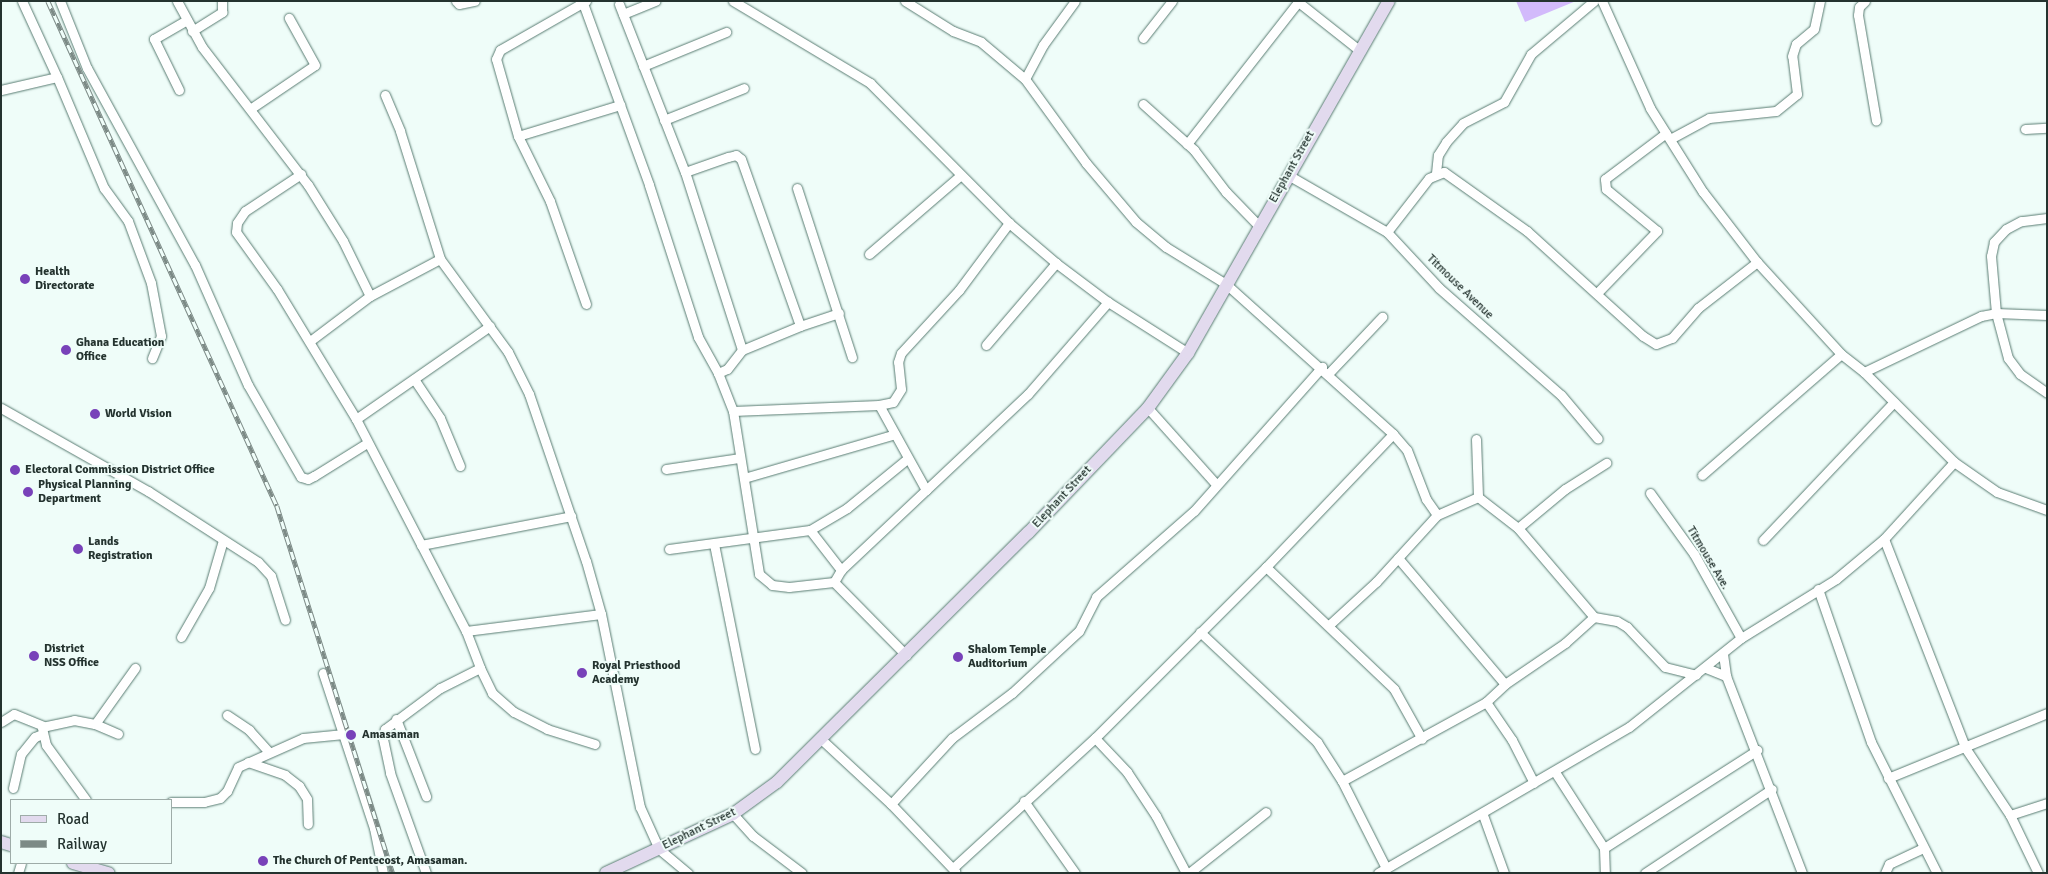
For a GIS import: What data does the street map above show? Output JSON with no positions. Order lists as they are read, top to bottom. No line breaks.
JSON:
{"streets":{"main road":["Elephant Street"],"street":["Titmouse Avenue","Titmouse Ave."]},"crossings":[["Elephant Street","Titmouse Avenue"]],"places":["Health Directorate","Ghana Education Office","World Vision","Electoral Commission District Office","Physical Planning Department","Lands Registration","District NSS Office","Shalom Temple Auditorium","Royal Priesthood Academy","Amasaman","The Church Of Pentecost, Amasaman."],"legend":["Road","Railway"]}
